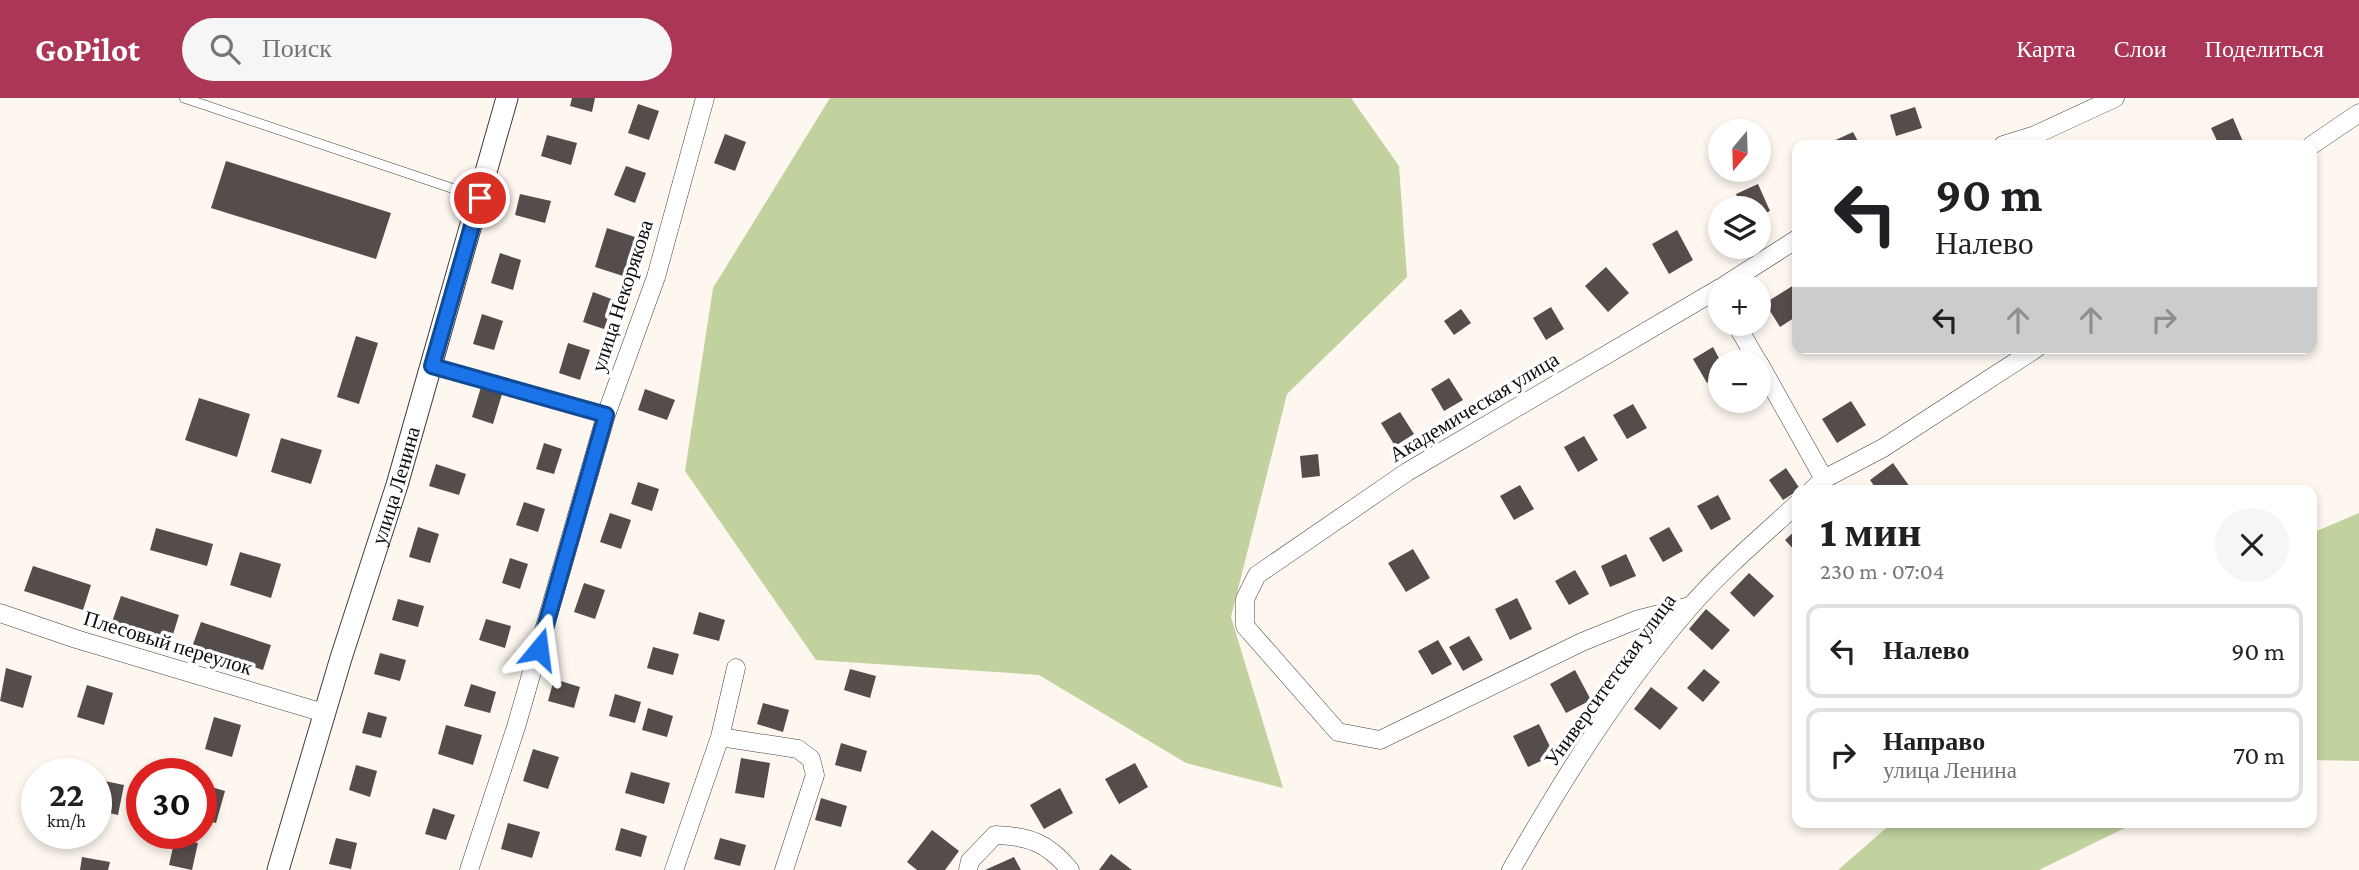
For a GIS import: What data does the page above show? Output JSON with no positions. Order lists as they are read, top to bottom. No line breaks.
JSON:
{"streets":{"street":["улица Некорякова","Академическая улица","улица Ленина","Плесовый переулок","Университетская улица"]},"crossings":[["Академическая улица","Университетская улица"],["улица Ленина","Плесовый переулок"]],"north":"bottom","page":{"header":"GoPilot","search":"Поиск","nav":["Карта","Слои","Поделиться"],"map_buttons":["+","−"],"turn":["90 m","Налево"],"heading":["1 мин","230 m · 07:04"],"list":[{"name":"Налево","value":"90 m"},{"name":"Направо","note":"улица Ленина","value":"70 m"}],"speed":"22 km/h","limit":"30"}}
